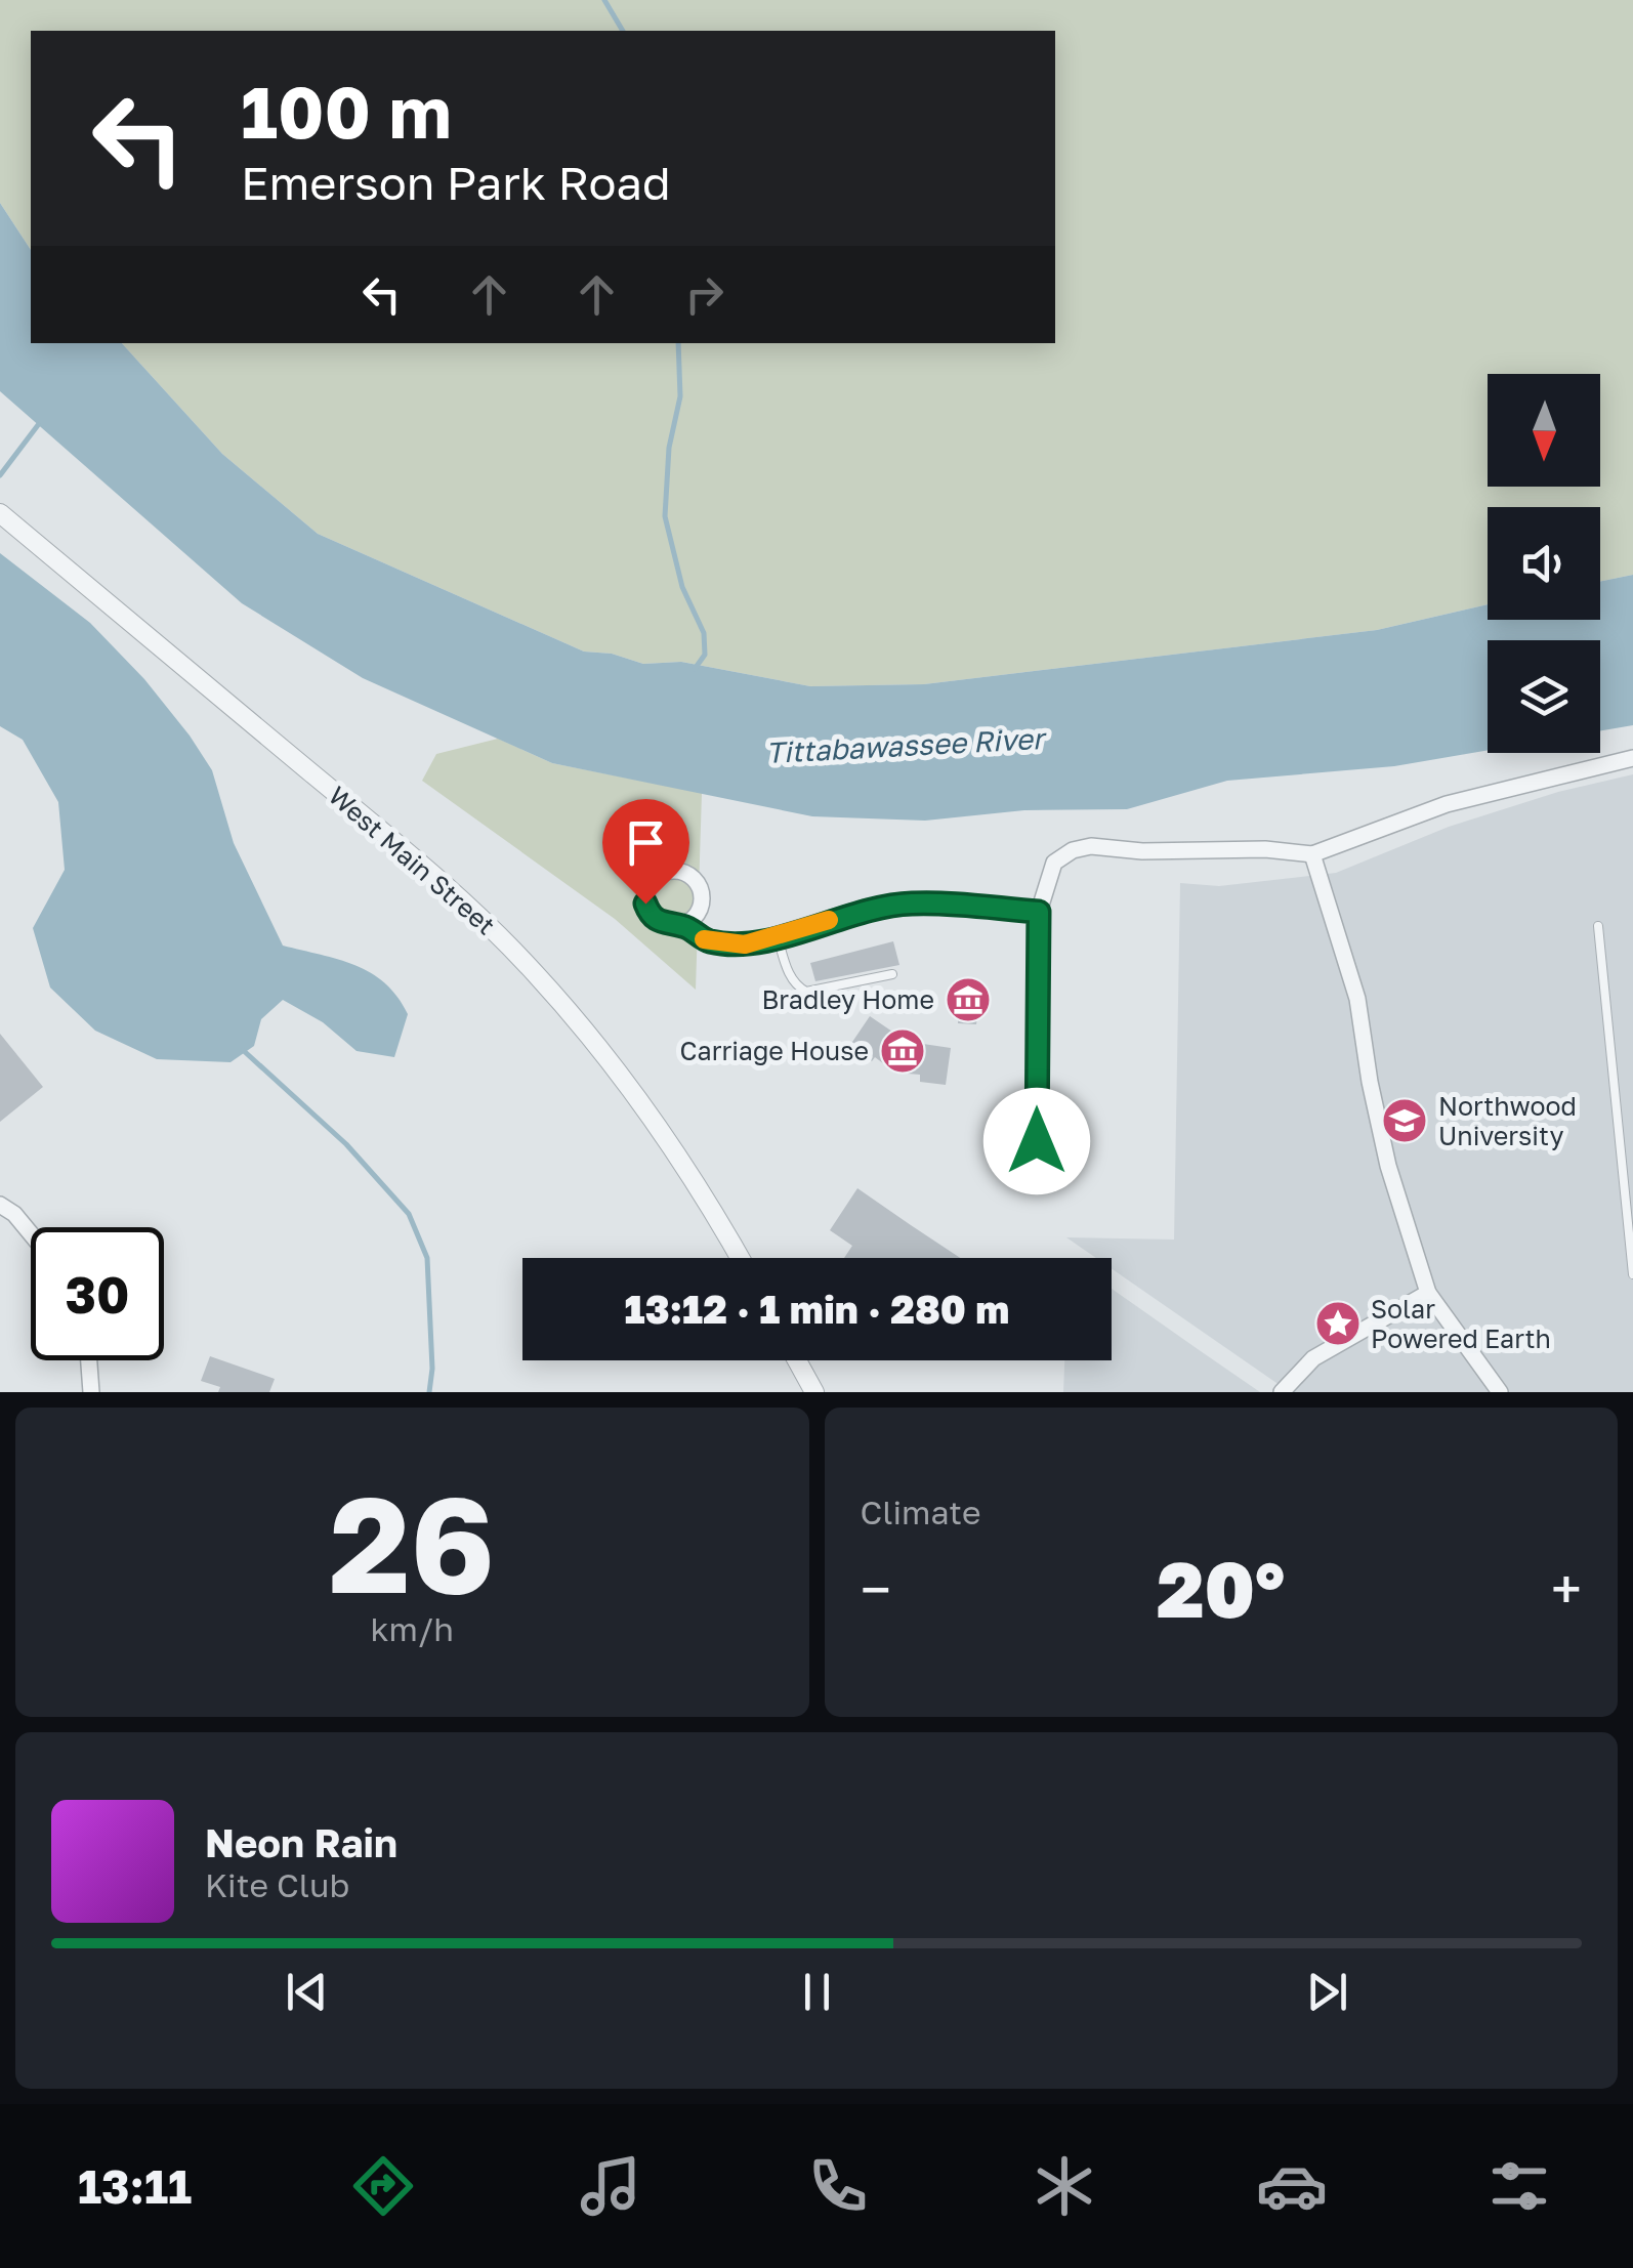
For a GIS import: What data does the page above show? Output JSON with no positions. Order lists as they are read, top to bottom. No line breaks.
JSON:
{"streets":{"street":["West Main Street"]},"water":["Tittabawassee River"],"places":{"museum":["Bradley Home","Carriage House"],"school or university":["Northwood University"],"place":["Solar Powered Earth"]},"north":"bottom","page":{"turn":["100 m","Emerson Park Road"],"limit":"30","trip":"13:12 · 1 min · 280 m","tile":[["26","km/h"],"Climate"],"heat":["−","20°","+"],"song":["Neon Rain","Kite Club"],"tabs":"13:11"}}
